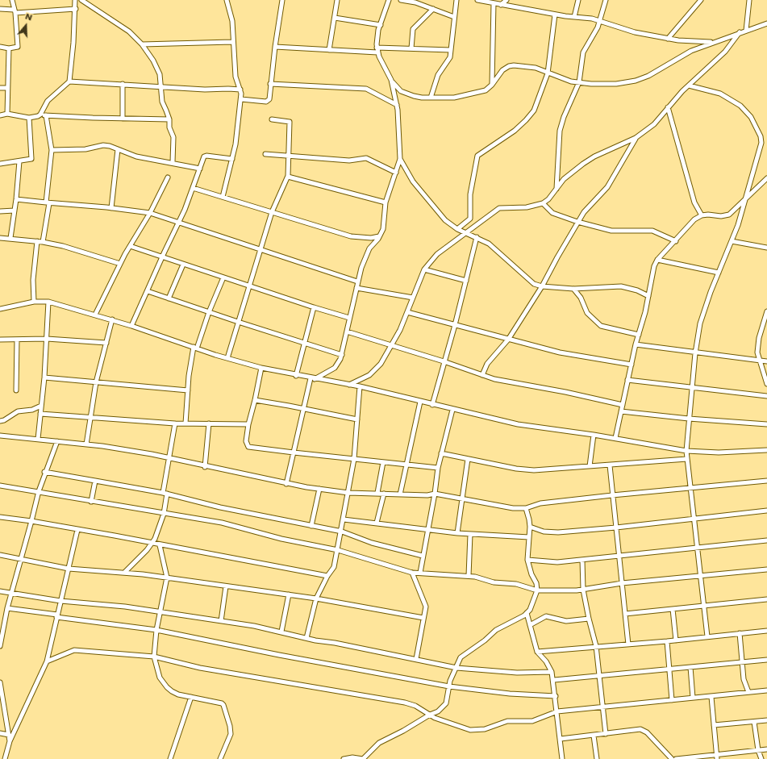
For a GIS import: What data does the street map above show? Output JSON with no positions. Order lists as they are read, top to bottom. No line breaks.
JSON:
{"north":"top"}
